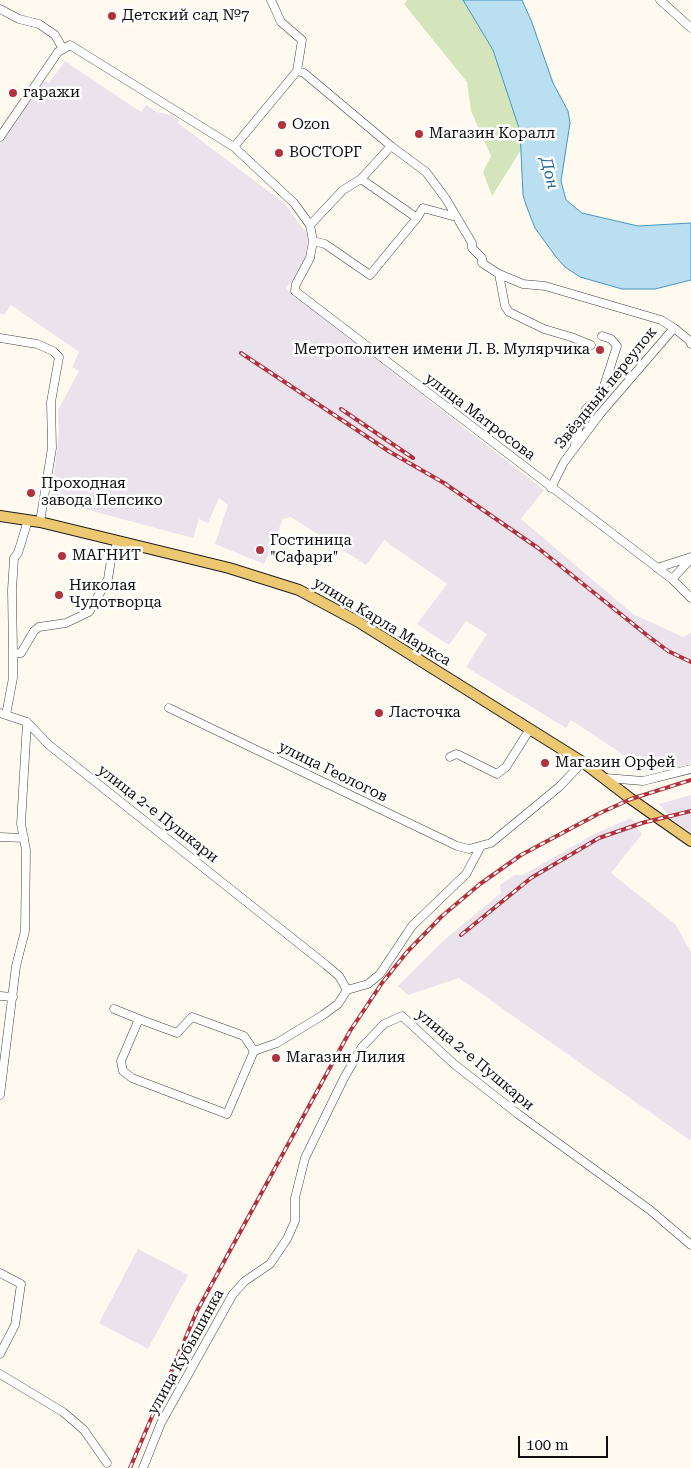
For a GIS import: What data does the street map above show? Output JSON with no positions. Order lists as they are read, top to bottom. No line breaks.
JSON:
{"streets":{"main road":["улица Карла Маркса"],"street":["Звёздный переулок","улица Матросова","улица Геологов","улица 2-е Пушкари","улица Кубышинка"]},"crossings":[["Звёздный переулок","улица Матросова"],["улица 2-е Пушкари","улица Кубышинка"]],"water":["Дон"],"places":["Детский сад №7","гаражи","Ozon","Магазин Коралл","ВОСТОРГ","Метрополитен имени Л. В. Мулярчика","Проходная завода Пепсико","Гостиница \"Сафари\"","МАГНИТ","Николая Чудотворца","Ласточка","Магазин Орфей","Магазин Лилия"],"scale_bar":"100 m"}
